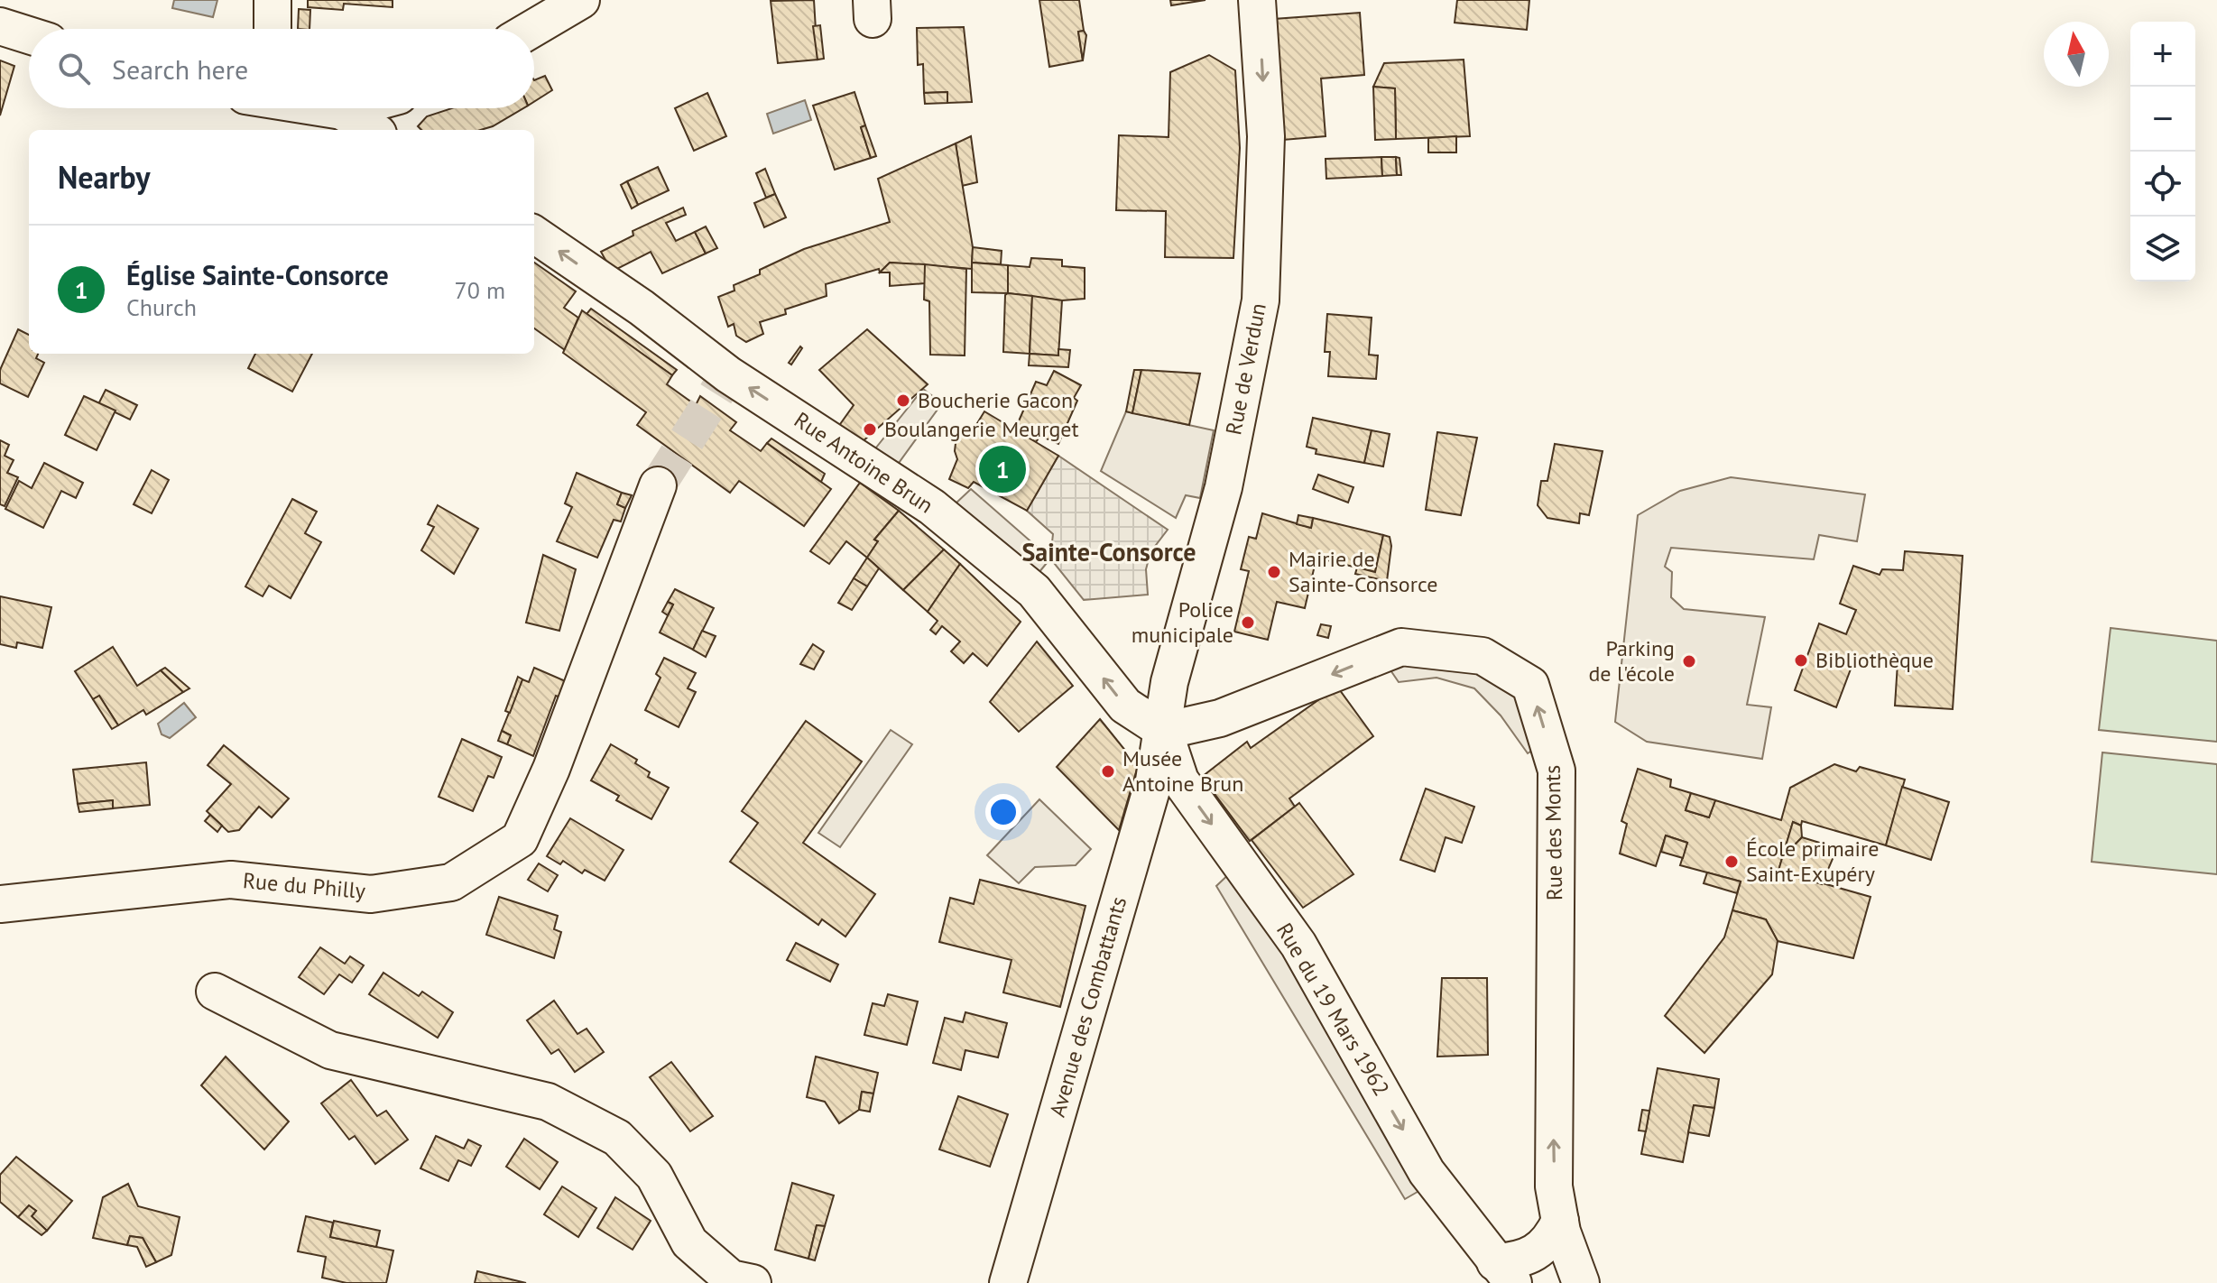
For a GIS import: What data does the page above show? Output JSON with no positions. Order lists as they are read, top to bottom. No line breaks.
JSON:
{"streets":{"street":["Rue de Verdun","Rue Antoine Brun","Rue des Monts","Rue du Philly","Avenue des Combattants","Rue du 19 Mars 1962"]},"crossings":[["Rue de Verdun","Rue Antoine Brun"],["Rue de Verdun","Rue des Monts"],["Rue de Verdun","Avenue des Combattants"],["Rue de Verdun","Rue du 19 Mars 1962"],["Rue Antoine Brun","Rue des Monts"],["Rue Antoine Brun","Avenue des Combattants"],["Rue Antoine Brun","Rue du 19 Mars 1962"],["Rue des Monts","Avenue des Combattants"],["Rue des Monts","Rue du 19 Mars 1962"],["Avenue des Combattants","Rue du 19 Mars 1962"]],"one_way":["Rue de Verdun","Rue Antoine Brun","Rue du 19 Mars 1962"],"districts":["Sainte-Consorce"],"places":["Boucherie Gacon","Boulangerie Meurget","Mairie de Sainte-Consorce","Police municipale","Bibliothèque","Parking de l'école","Musée Antoine Brun","École primaire Saint-Exupéry"],"north":"top","page":{"map_buttons":["+","−"],"search":"Search here","heading":"Nearby","list":[{"mark":"1","name":"Église Sainte-Consorce","note":"Church","value":"70 m"}],"pins":"1"}}
